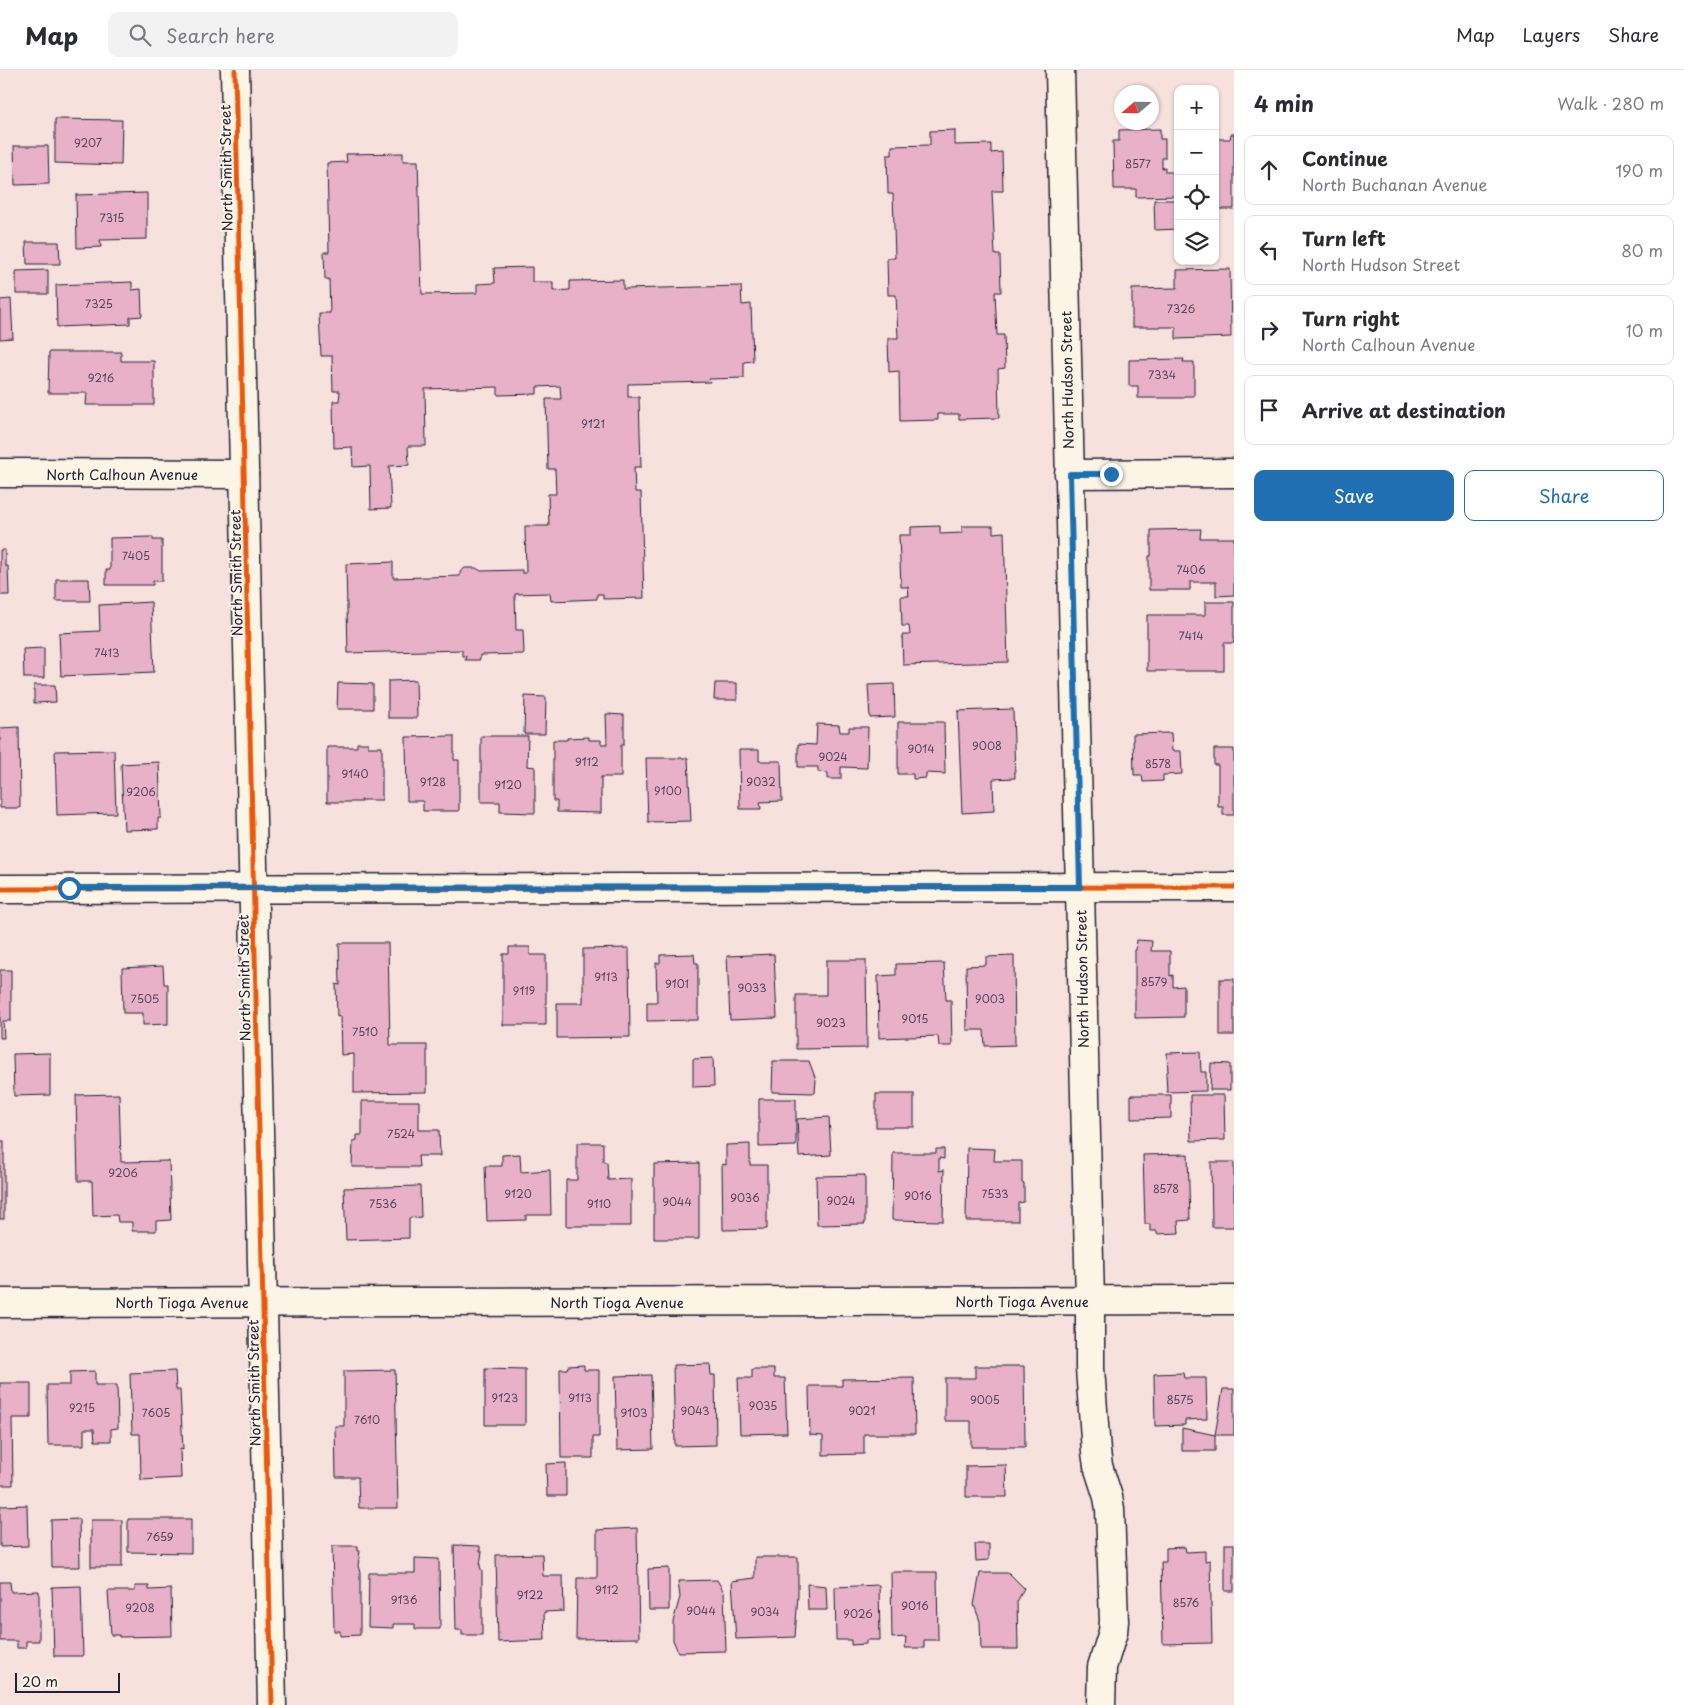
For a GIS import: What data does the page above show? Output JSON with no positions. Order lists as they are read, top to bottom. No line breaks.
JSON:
{"streets":{"street":["North Smith Street","North Hudson Street","North Calhoun Avenue","North Tioga Avenue"]},"crossings":[["North Smith Street","North Calhoun Avenue"],["North Smith Street","North Tioga Avenue"],["North Hudson Street","North Tioga Avenue"]],"house_numbers":["9207","8577","7315","7325","7326","7334","9216","9121","7405","7406","7414","7413","9008","9014","9024","9112","8578","9140","9128","9032","9120","9100","9206","9113","8579","9101","9033","9119","7505","9003","9015","9023","7510","7524","9206","8578","9120","7533","9016","9036","9024","9044","7536","9110","9123","9113","9005","8575","9035","9215","9043","9021","7605","9103","7610","7659","9112","9122","9136","8576","9016","9208","9044","9034","9026"],"scale_bar":"20 m","north":"left","page":{"header":"Map","search":"Search here","nav":["Map","Layers","Share"],"heading":["4 min","Walk · 280 m"],"map_buttons":["+","−"],"list":[["Continue","North Buchanan Avenue","190 m"],["Turn left","North Hudson Street","80 m"],["Turn right","North Calhoun Avenue","10 m"],"Arrive at destination"],"buttons":["Save","Share"],"scale":"20 m"}}
